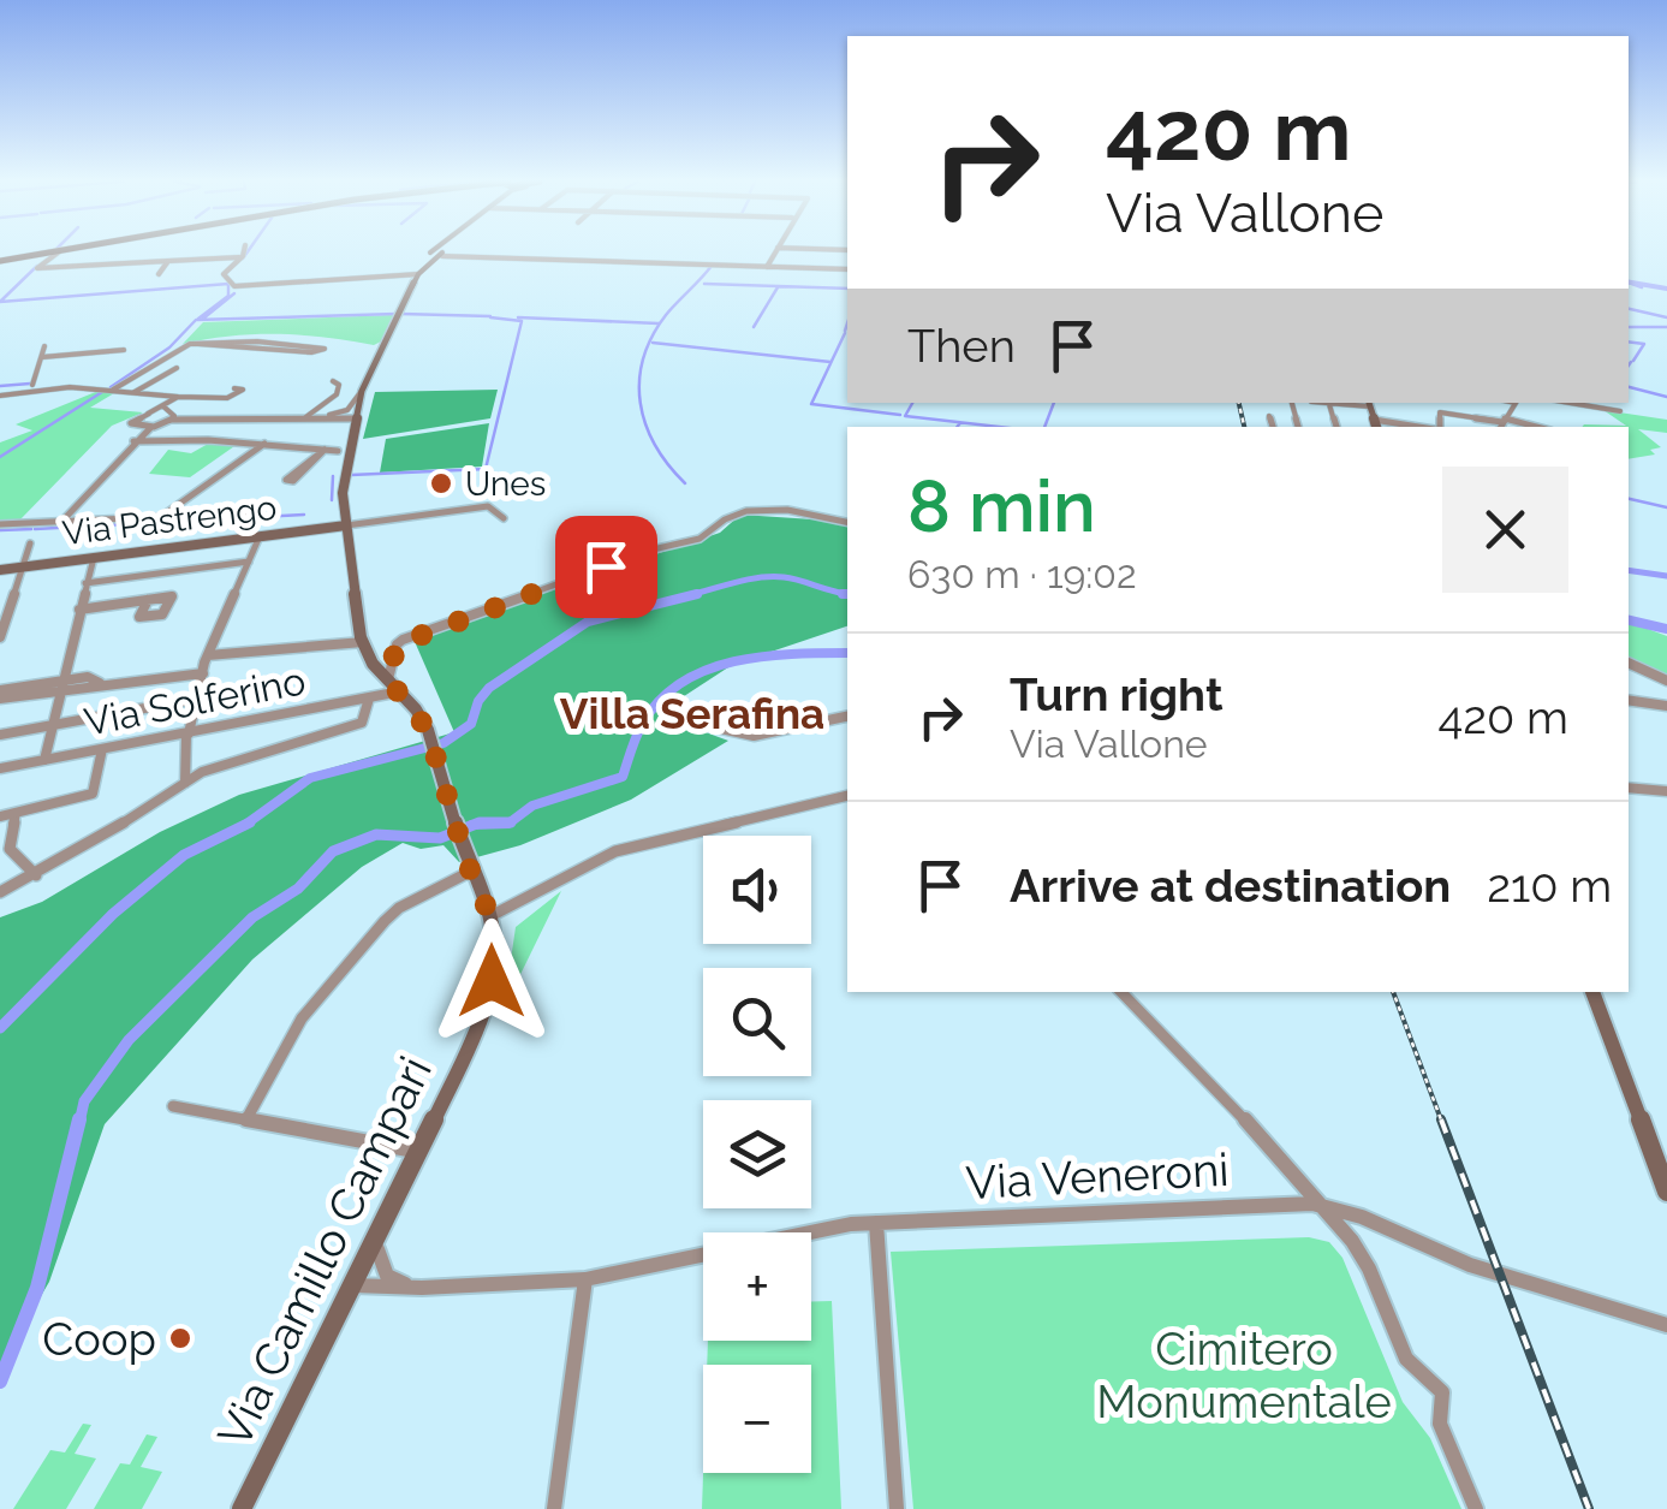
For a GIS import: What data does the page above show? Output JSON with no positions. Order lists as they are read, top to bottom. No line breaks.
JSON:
{"streets":{"street":["Via Pastrengo","Via Solferino","Via Veneroni","Via Camillo Campari"]},"crossings":[["Via Solferino","Via Camillo Campari"],["Via Veneroni","Via Camillo Campari"]],"districts":["Villa Serafina"],"parks":["Cimitero Monumentale"],"places":["Unes","Coop"],"page":{"turn":["420 m","Via Vallone"],"then":"Then","heading":["8 min","630 m · 19:02"],"list":[{"name":"Turn right","note":"Via Vallone","value":"420 m"},{"name":"Arrive at destination","value":"210 m"}],"map_buttons":["+","−"]}}
